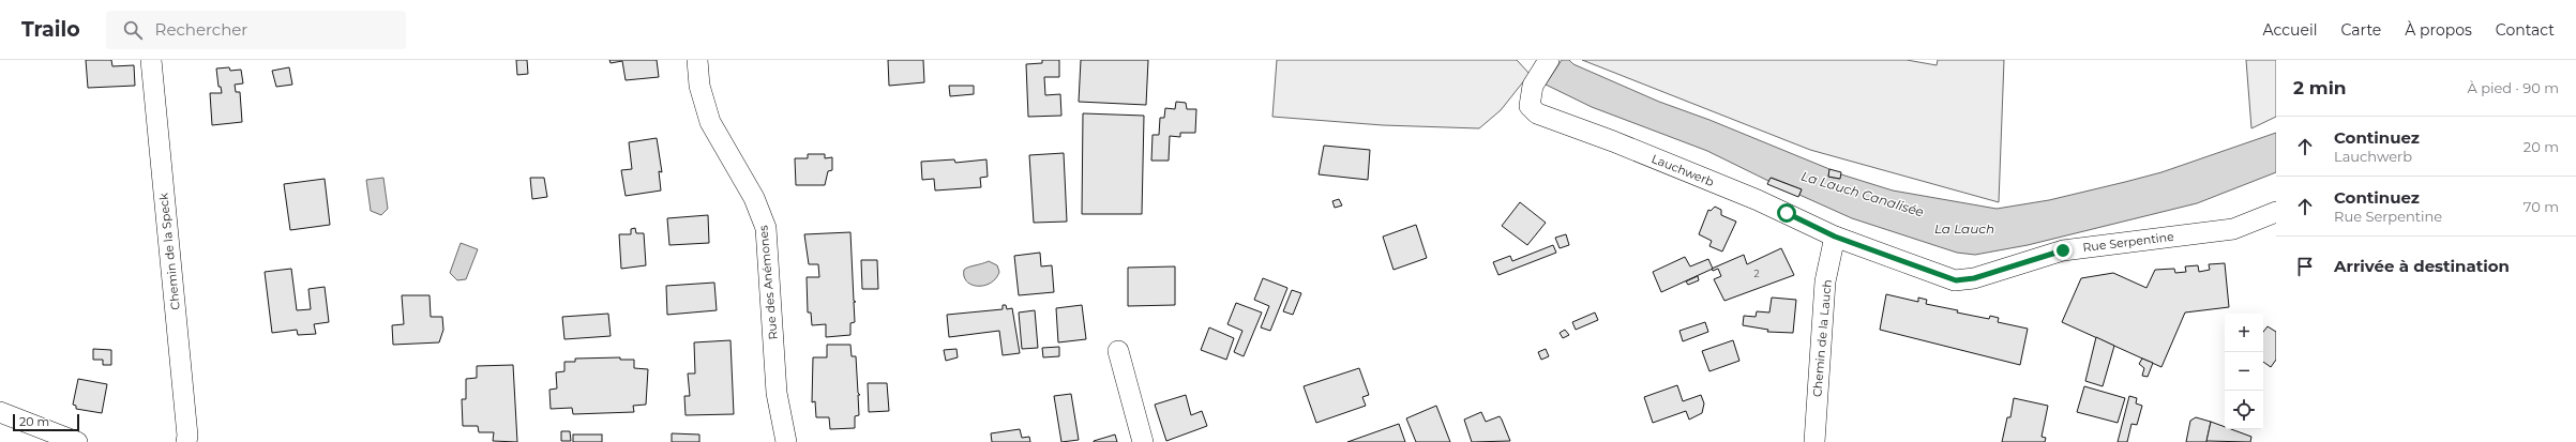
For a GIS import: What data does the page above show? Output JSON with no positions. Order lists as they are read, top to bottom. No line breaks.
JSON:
{"streets":{"street":["Lauchwerb","Rue Serpentine","Chemin de la Speck","Rue des Anémones","Chemin de la Lauch"]},"crossings":[["Lauchwerb","Rue Serpentine"],["Lauchwerb","Chemin de la Lauch"],["Rue Serpentine","Chemin de la Lauch"]],"water":["La Lauch Canalisée","La Lauch"],"house_numbers":["2"],"scale_bar":"20 m","page":{"header":"Trailo","search":"Rechercher","nav":["Accueil","Carte","À propos","Contact"],"heading":["2 min","À pied · 90 m"],"list":[["Continuez","Lauchwerb","20 m"],["Continuez","Rue Serpentine","70 m"],"Arrivée à destination"],"map_buttons":["+","−"],"scale":"20 m"}}
